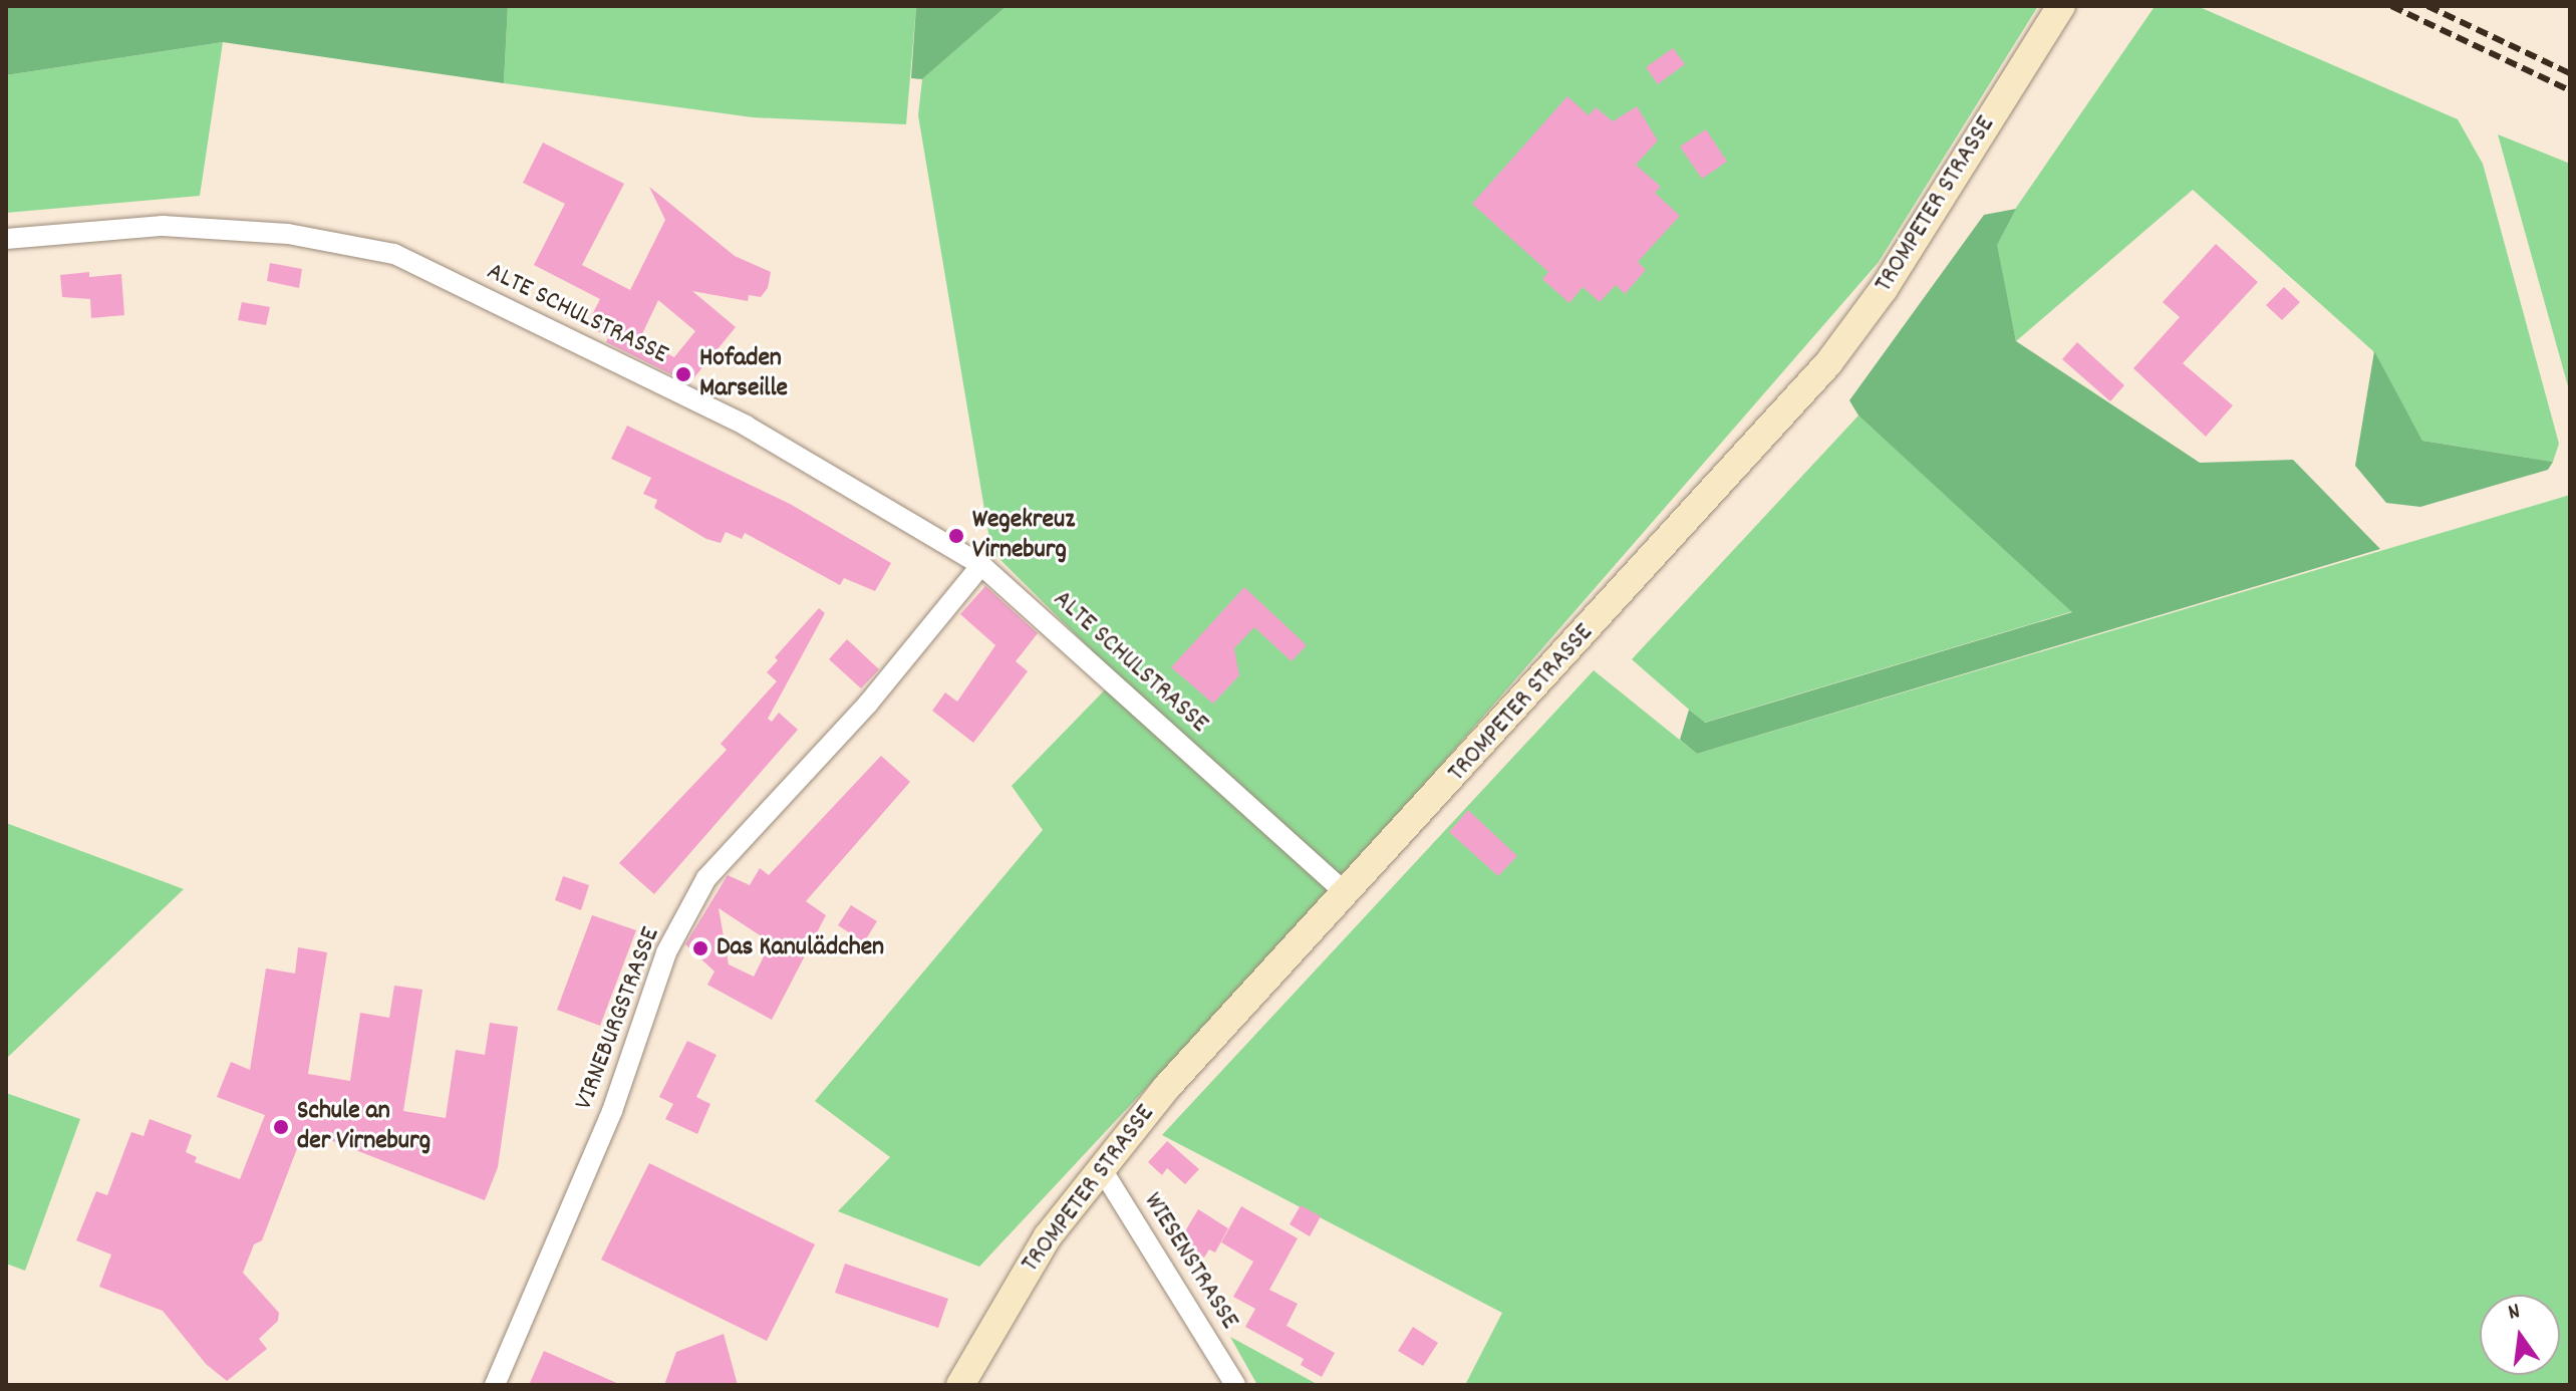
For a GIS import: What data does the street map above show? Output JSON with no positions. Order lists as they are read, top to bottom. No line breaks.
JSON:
{"streets":{"main road":["TROMPETER STRASSE"],"street":["ALTE SCHULSTRASSE","VIRNEBURGSTRASSE","WIESENSTRASSE"]},"crossings":[["TROMPETER STRASSE","ALTE SCHULSTRASSE"],["TROMPETER STRASSE","WIESENSTRASSE"],["ALTE SCHULSTRASSE","VIRNEBURGSTRASSE"]],"places":["Hofaden Marseille","Wegekreuz Virneburg","Das Kanulädchen","Schule an der Virneburg"],"north":"top"}
